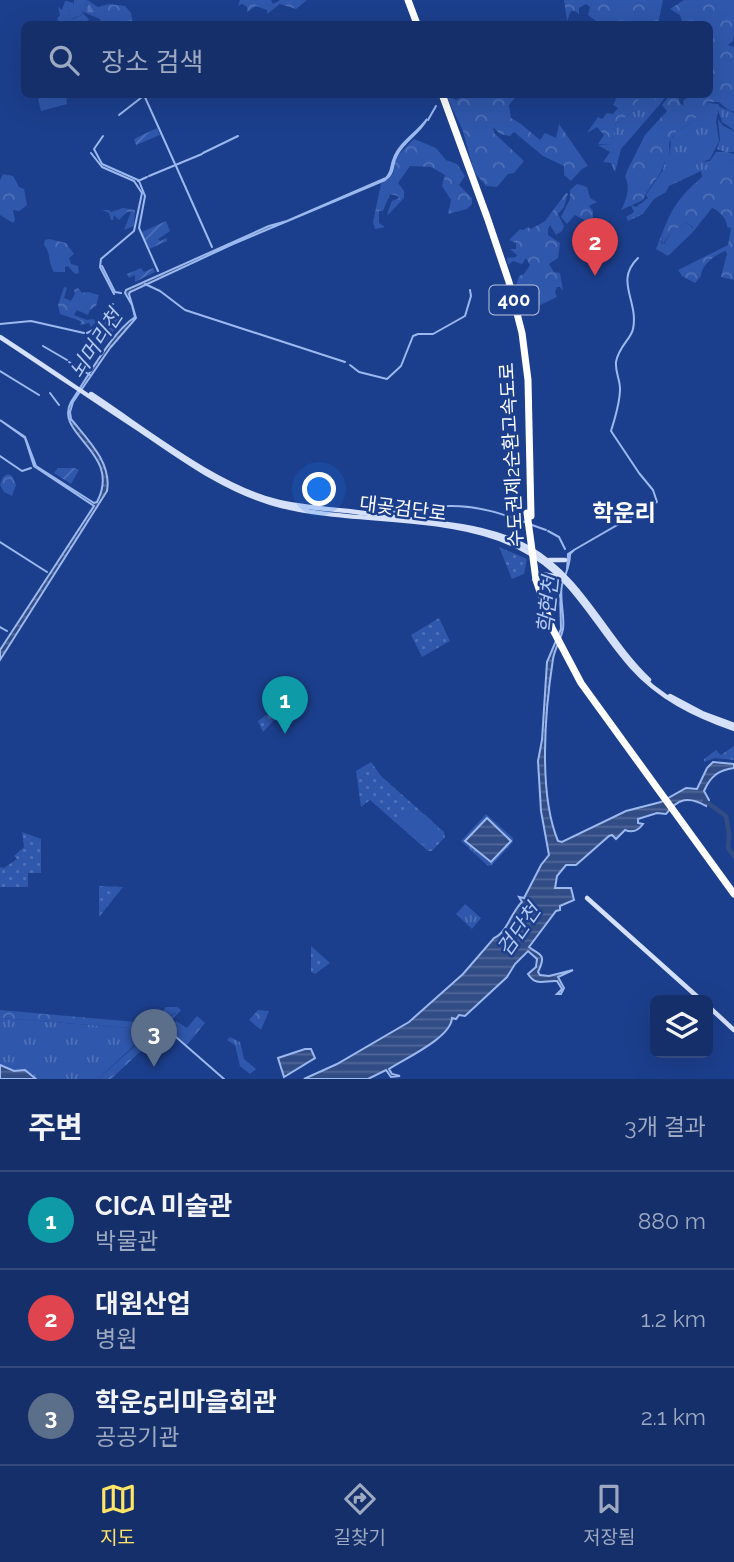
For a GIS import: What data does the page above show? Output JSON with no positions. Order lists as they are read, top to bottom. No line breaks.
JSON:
{"streets":{"highway":["400","수도권제2순환고속도로"],"main road":["대곶검단로"]},"districts":["학운리"],"water":["뇌머리천","학현천","검단천"],"page":{"search":"장소 검색","pins":["2","1","3"],"heading":["주변","3개 결과"],"list":[{"mark":"1","name":"CICA 미술관","note":"박물관","value":"880 m"},{"mark":"2","name":"대원산업","note":"병원","value":"1.2 km"},{"mark":"3","name":"학운5리마을회관","note":"공공기관","value":"2.1 km"}],"nav":["지도","길찾기","저장됨"]}}
